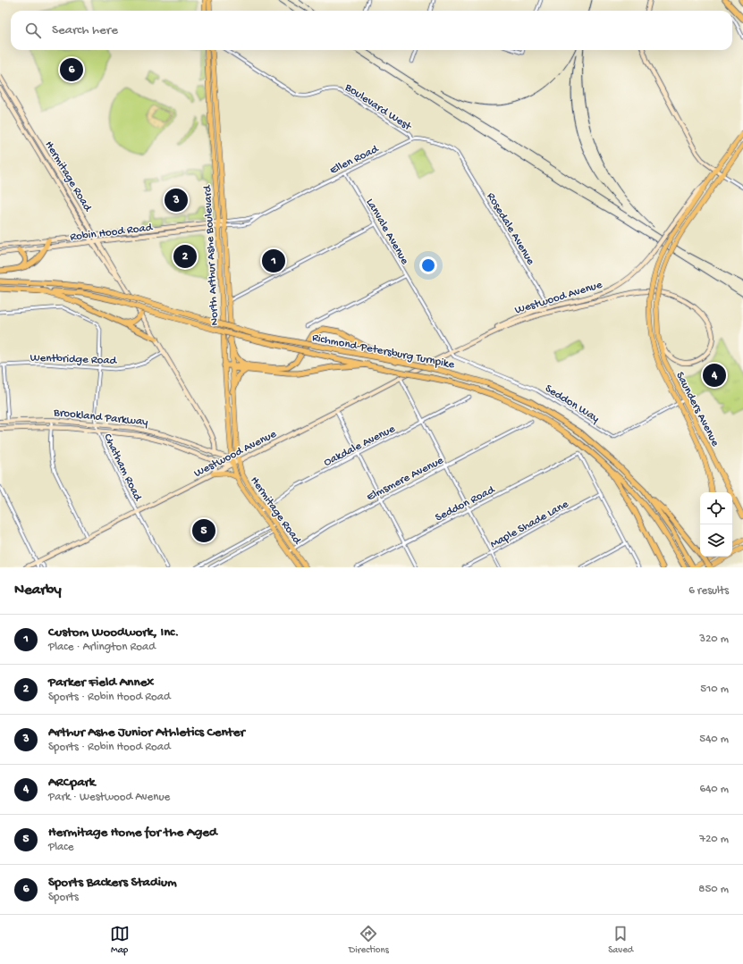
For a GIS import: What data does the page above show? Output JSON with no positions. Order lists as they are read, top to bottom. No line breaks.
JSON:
{"streets":{"highway":["Richmond-Petersburg Turnpike"],"main road":["Hermitage Road","Robin Hood Road","North Arthur Ashe Boulevard","Westwood Avenue","Saunders Avenue","Brookland Parkway"],"street":["Boulevard West","Ellen Road","Rosedale Avenue","Lanvale Avenue","Wentbridge Road","Seddon Way","Oakdale Avenue","Chatham Road","Elmsmere Avenue","Seddon Road","Maple Shade Lane"]},"crossings":[["Boulevard West","Ellen Road"],["Boulevard West","Rosedale Avenue"],["Ellen Road","Rosedale Avenue"],["Ellen Road","Robin Hood Road"],["Ellen Road","Lanvale Avenue"],["Ellen Road","North Arthur Ashe Boulevard"],["Hermitage Road","Robin Hood Road"],["Hermitage Road","North Arthur Ashe Boulevard"],["Hermitage Road","Westwood Avenue"],["Hermitage Road","Wentbridge Road"],["Hermitage Road","Brookland Parkway"],["Hermitage Road","Oakdale Avenue"],["Hermitage Road","Elmsmere Avenue"],["Rosedale Avenue","Westwood Avenue"],["Robin Hood Road","North Arthur Ashe Boulevard"],["Lanvale Avenue","Westwood Avenue"],["Lanvale Avenue","Seddon Way"],["North Arthur Ashe Boulevard","Westwood Avenue"],["North Arthur Ashe Boulevard","Brookland Parkway"],["Westwood Avenue","Seddon Way"],["Westwood Avenue","Saunders Avenue"],["Westwood Avenue","Brookland Parkway"],["Westwood Avenue","Chatham Road"],["Wentbridge Road","Chatham Road"],["Seddon Way","Saunders Avenue"],["Brookland Parkway","Chatham Road"],["Seddon Road","Maple Shade Lane"]],"page":{"search":"Search here","pins":["6","3","2","1","4","5"],"heading":["Nearby","6 results"],"list":[{"mark":"1","name":"Custom Woodwork, Inc.","note":"Place · Arlington Road","value":"320 m"},{"mark":"2","name":"Parker Field Annex","note":"Sports · Robin Hood Road","value":"510 m"},{"mark":"3","name":"Arthur Ashe Junior Athletics Center","note":"Sports · Robin Hood Road","value":"540 m"},{"mark":"4","name":"ARCpark","note":"Park · Westwood Avenue","value":"640 m"},{"mark":"5","name":"Hermitage Home for the Aged","note":"Place","value":"720 m"},{"mark":"6","name":"Sports Backers Stadium","note":"Sports","value":"850 m"}],"nav":["Map","Directions","Saved"]}}
